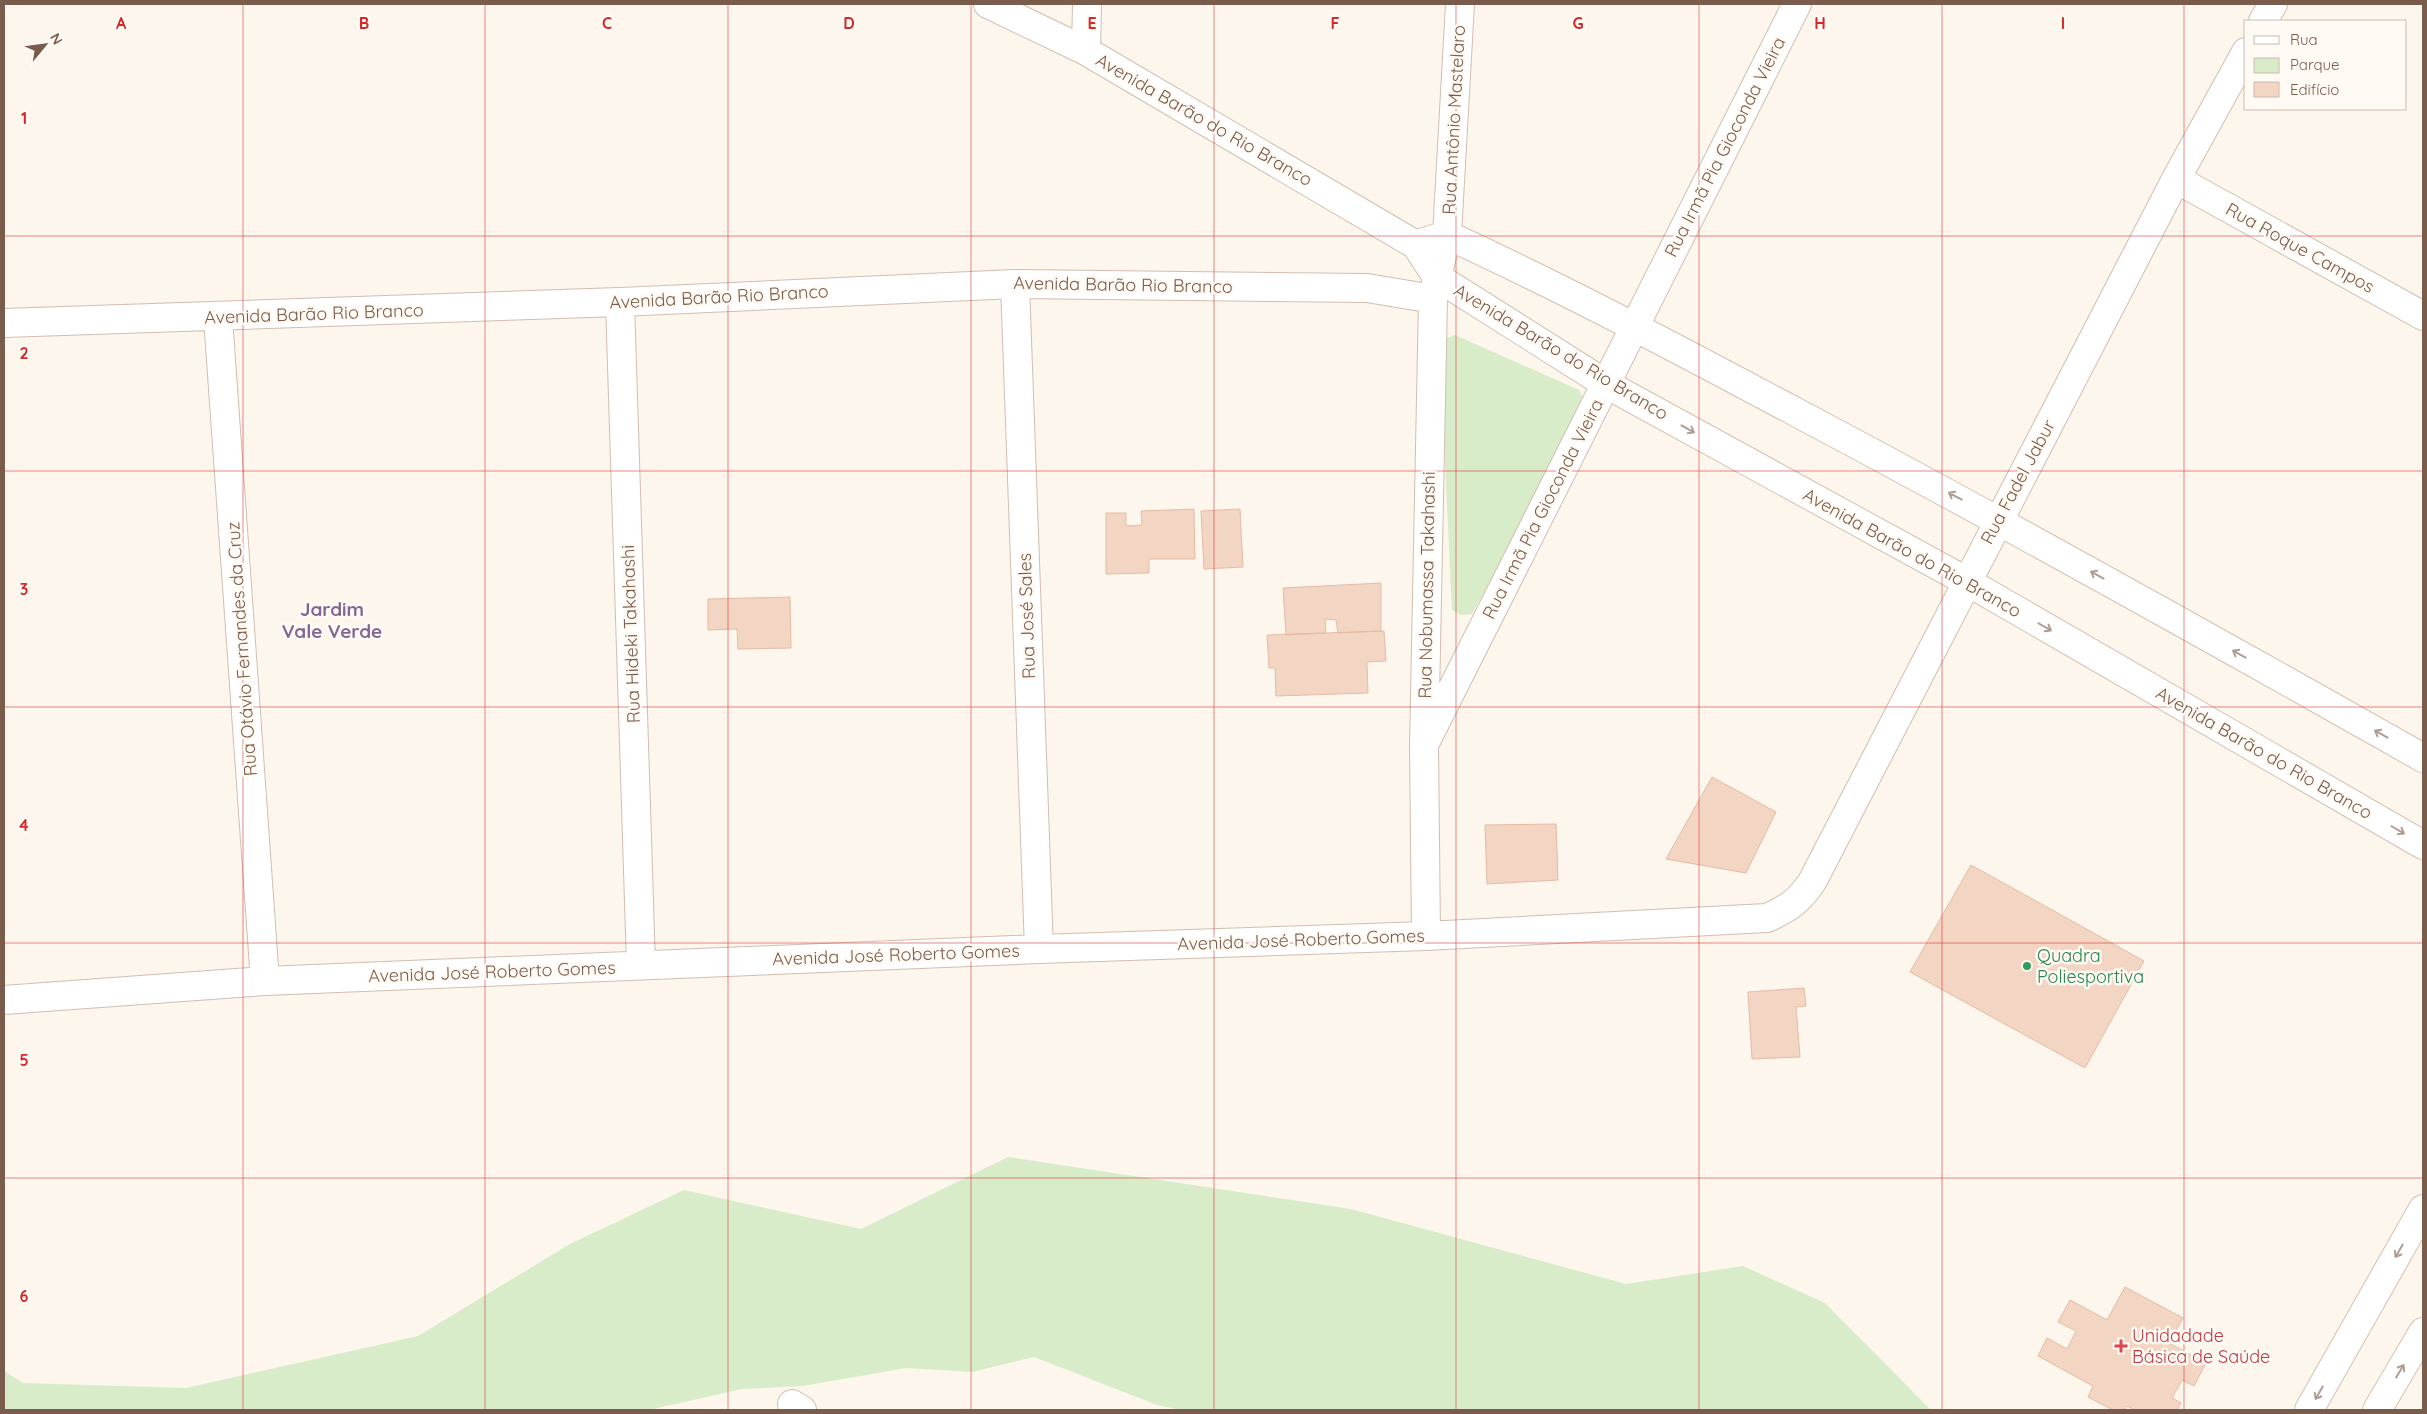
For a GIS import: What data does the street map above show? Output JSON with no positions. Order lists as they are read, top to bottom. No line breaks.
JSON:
{"streets":{"street":["Avenida Barão do Rio Branco","Rua Antônio Mastelaro","Rua Irmã Pia Gioconda Vieira","Rua Roque Campos","Avenida Barão Rio Branco","Rua Fadel Jabur","Rua Nobumassa Takahashi","Rua José Sales","Rua Hideki Takahashi","Rua Otávio Fernandes da Cruz","Avenida José Roberto Gomes"]},"crossings":[["Avenida Barão do Rio Branco","Rua Irmã Pia Gioconda Vieira"],["Avenida Barão do Rio Branco","Avenida Barão Rio Branco"],["Avenida Barão do Rio Branco","Rua Fadel Jabur"],["Avenida Barão do Rio Branco","Rua Nobumassa Takahashi"],["Rua Antônio Mastelaro","Rua Nobumassa Takahashi"],["Rua Irmã Pia Gioconda Vieira","Rua Nobumassa Takahashi"],["Rua Roque Campos","Rua Fadel Jabur"],["Avenida Barão Rio Branco","Rua Nobumassa Takahashi"],["Avenida Barão Rio Branco","Rua José Sales"],["Avenida Barão Rio Branco","Rua Hideki Takahashi"],["Avenida Barão Rio Branco","Rua Otávio Fernandes da Cruz"],["Rua Fadel Jabur","Avenida José Roberto Gomes"],["Rua Nobumassa Takahashi","Avenida José Roberto Gomes"],["Rua José Sales","Avenida José Roberto Gomes"],["Rua Hideki Takahashi","Avenida José Roberto Gomes"],["Rua Otávio Fernandes da Cruz","Avenida José Roberto Gomes"]],"districts":["Jardim Vale Verde"],"places":{"other":["Quadra Poliesportiva"],"health":["Unidadade Básica de Saúde"]},"legend":["Rua","Parque","Edifício"],"north":"top right","grid":{"columns":["A","B","C","D","E","F","G","H","I"],"rows":["1","2","3","4","5","6"]}}
